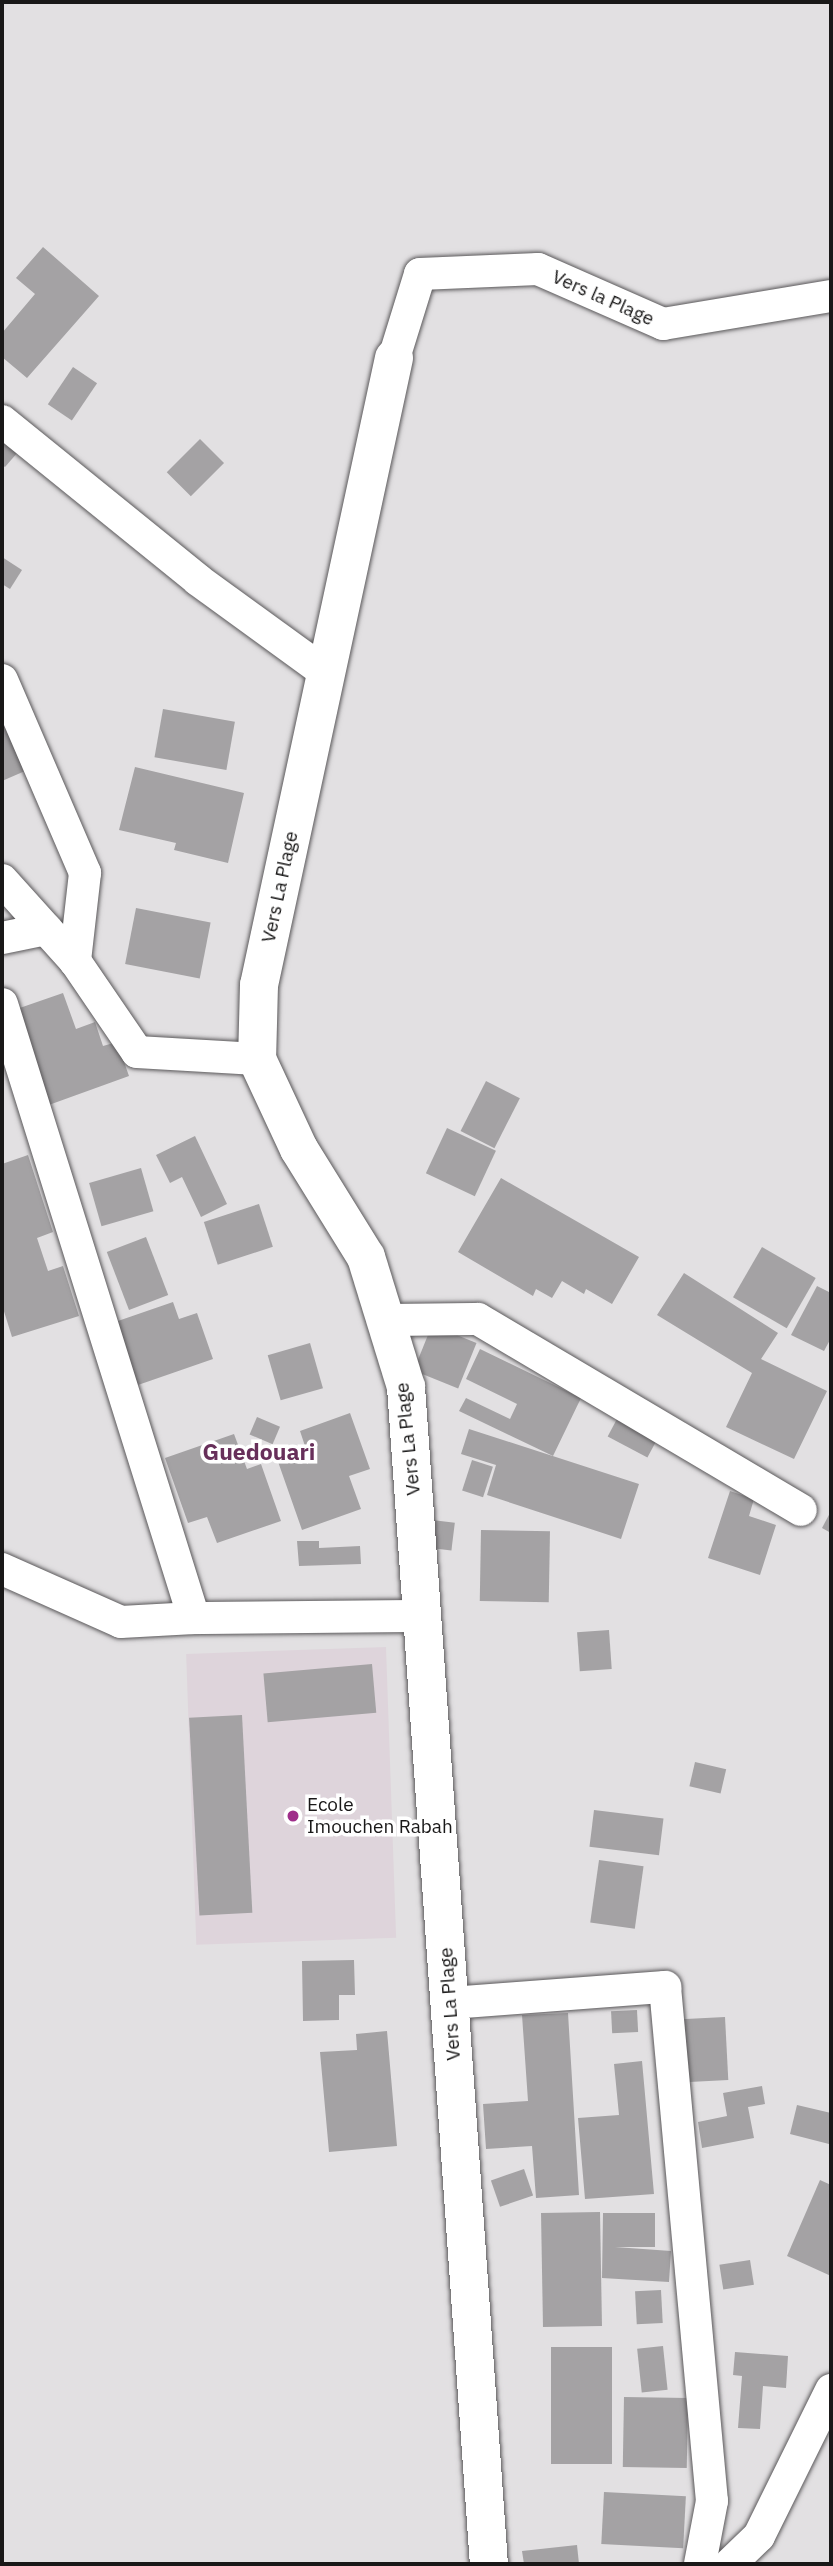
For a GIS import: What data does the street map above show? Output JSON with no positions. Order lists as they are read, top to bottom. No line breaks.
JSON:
{"streets":{"street":["Vers la Plage","Vers La Plage"]},"crossings":[["Vers la Plage","Vers La Plage"]],"districts":["Guedouari"],"places":["Ecole Imouchen Rabah"]}
